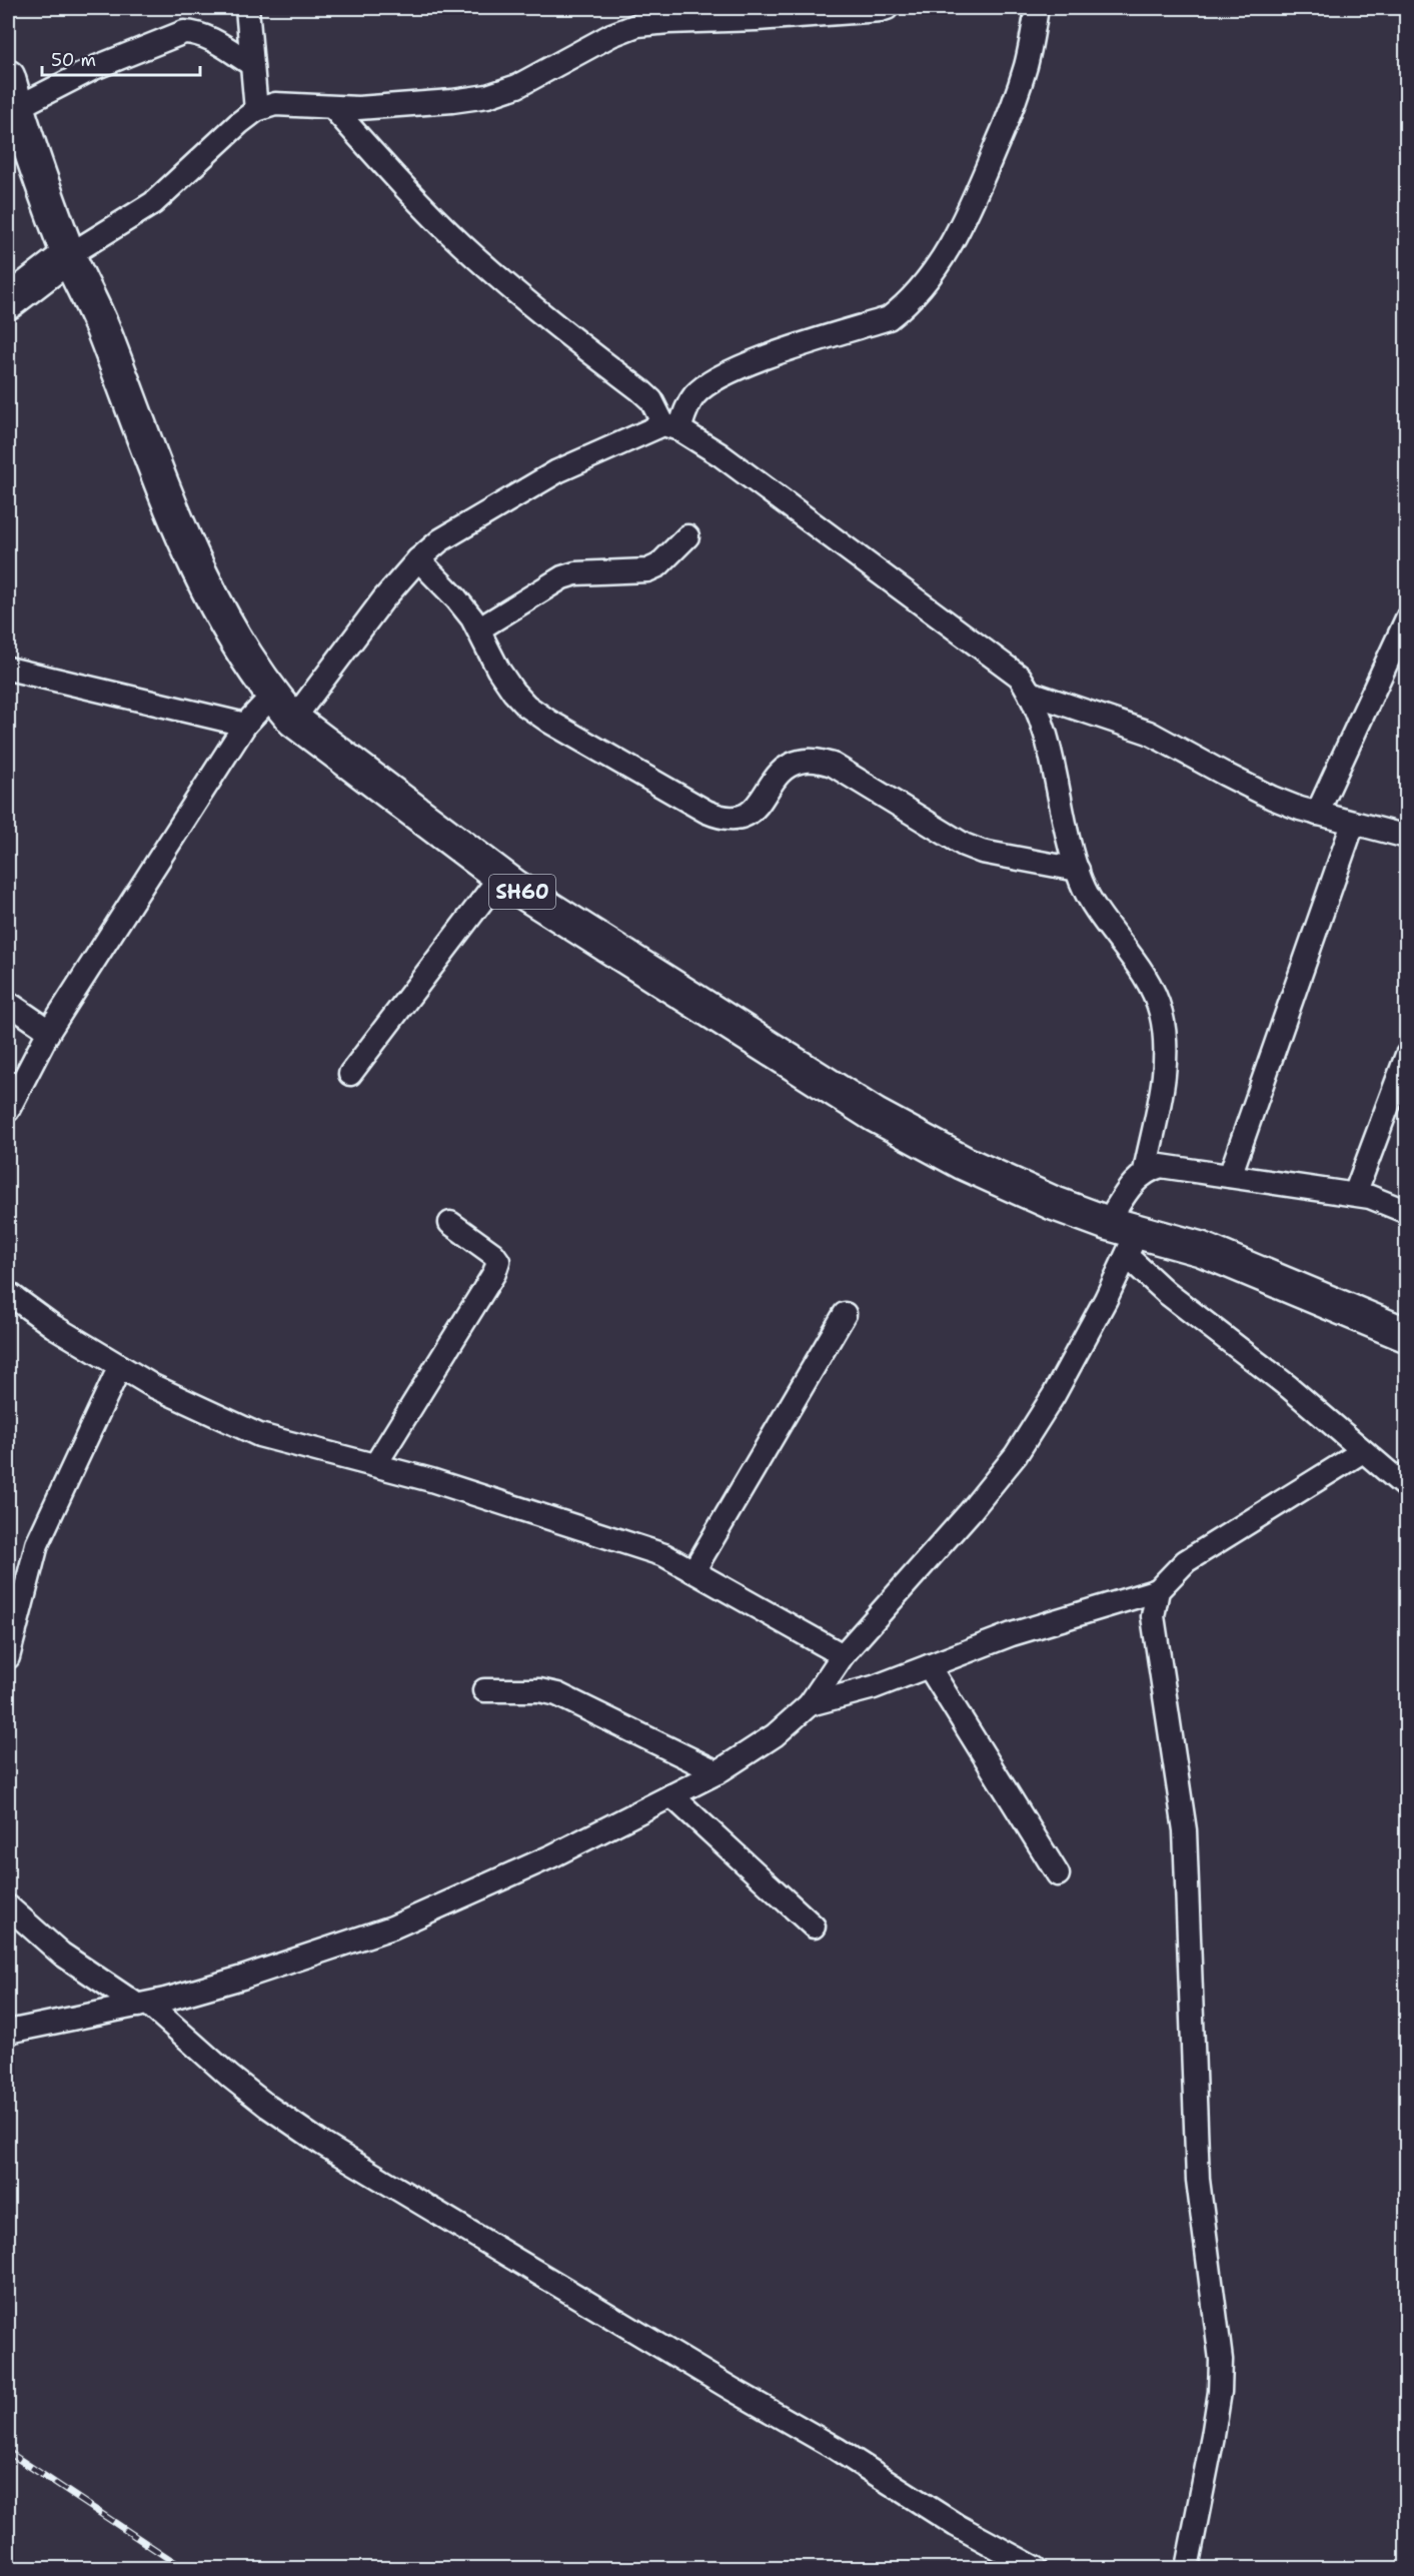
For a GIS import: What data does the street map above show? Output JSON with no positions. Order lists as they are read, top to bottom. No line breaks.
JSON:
{"streets":{"main road":["SH60"]},"scale_bar":"50 m"}
